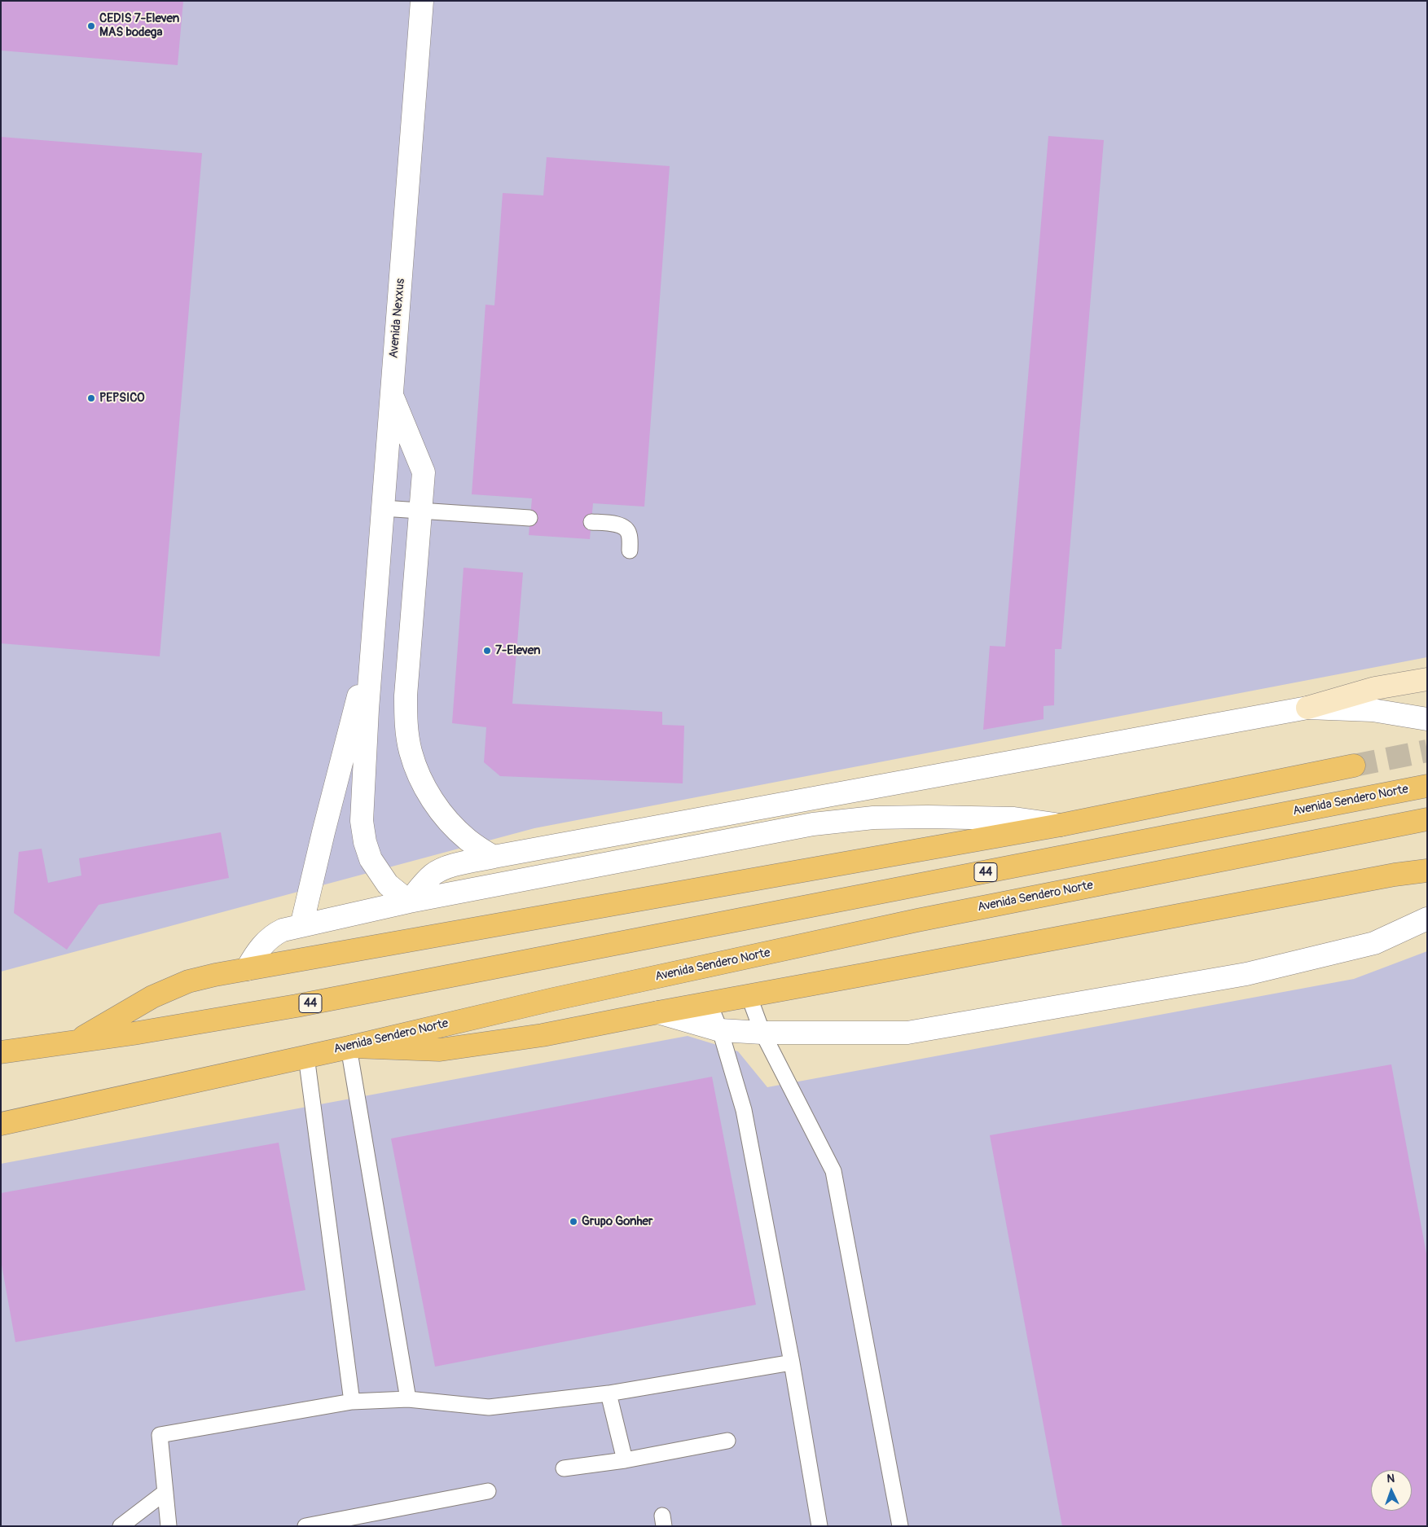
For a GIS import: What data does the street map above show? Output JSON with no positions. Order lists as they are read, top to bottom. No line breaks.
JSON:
{"streets":{"main road":["Avenida Sendero Norte","44"],"street":["Avenida Nexxus"]},"places":["CEDIS 7-Eleven MAS bodega","PEPSICO","7-Eleven","Grupo Gonher"],"north":"top"}
